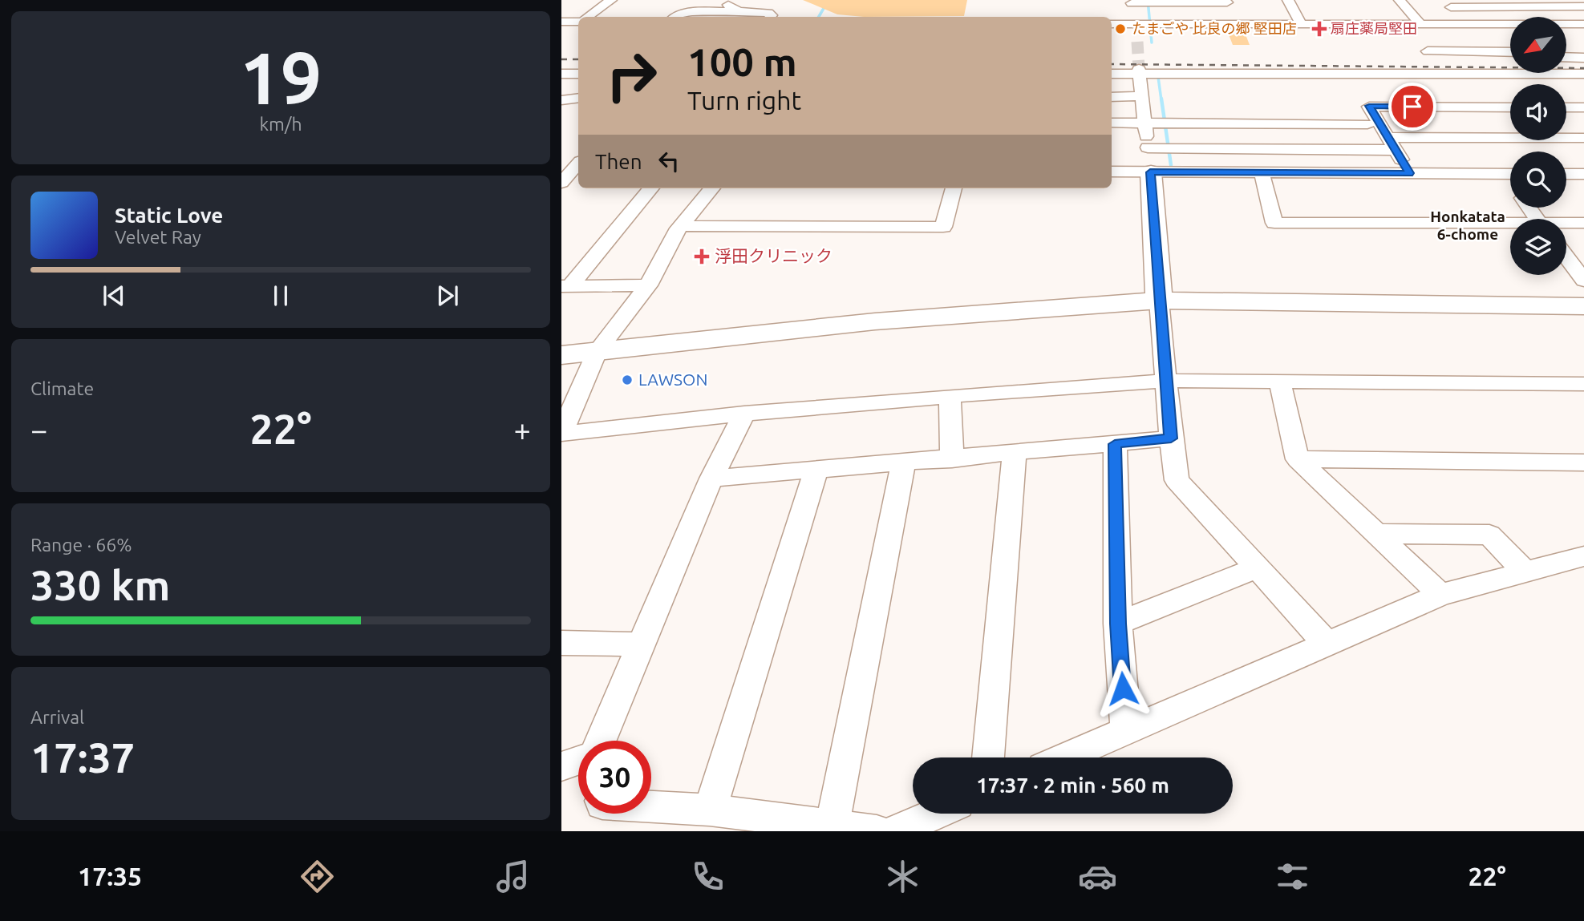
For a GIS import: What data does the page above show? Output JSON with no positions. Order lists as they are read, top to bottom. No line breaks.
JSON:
{"districts":["Honkatata 6-chome"],"places":{"other":["たまごや 比良の郷 堅田店","LAWSON"],"health":["扇庄薬局堅田","浮田クリニック"]},"north":"bottom left","page":{"tile":[["19","km/h"],"Climate",["Range · 66%","330 km"],["Arrival","17:37"]],"turn":["100 m","Turn right"],"then":"Then","song":["Static Love","Velvet Ray"],"heat":["−","22°","+"],"limit":"30","trip":"17:37 · 2 min · 560 m","tabs":["17:35","22°"]}}
